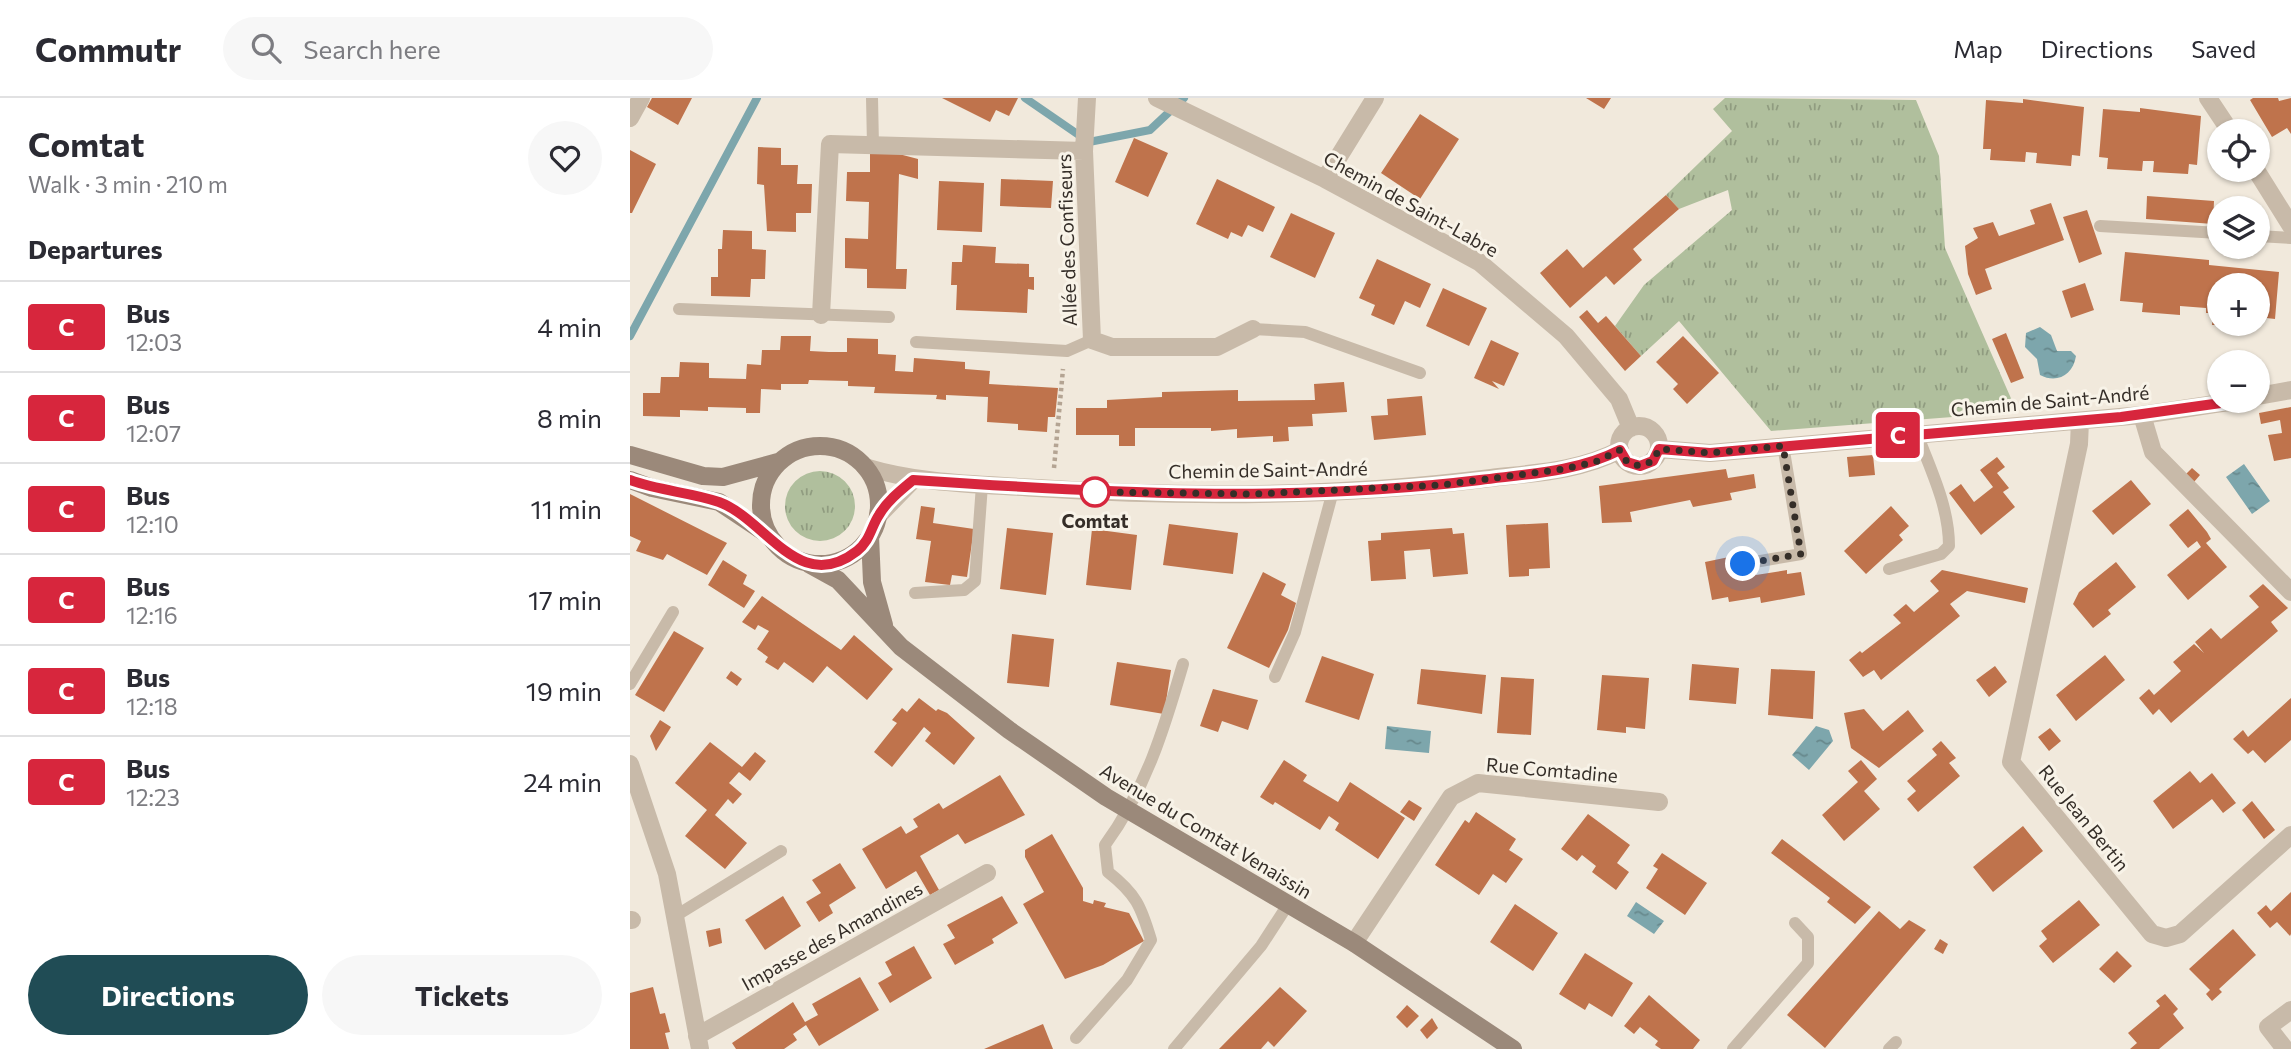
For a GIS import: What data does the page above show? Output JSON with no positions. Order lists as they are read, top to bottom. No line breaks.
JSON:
{"streets":{"main road":["Avenue du Comtat Venaissin"],"street":["Chemin de Saint-Labre","Allée des Confiseurs","Chemin de Saint-André","Rue Comtadine","Rue Jean Bertin","Impasse des Amandines"]},"crossings":[["Chemin de Saint-Labre","Chemin de Saint-André"],["Chemin de Saint-André","Rue Jean Bertin"],["Chemin de Saint-André","Avenue du Comtat Venaissin"],["Rue Comtadine","Avenue du Comtat Venaissin"]],"places":["Comtat"],"lines":["bus line C"],"page":{"header":"Commutr","search":"Search here","nav":["Map","Directions","Saved"],"heading":[["Comtat","Walk · 3 min · 210 m"],"Departures"],"on_map":"C","map_buttons":["+","−"],"list":[{"mark":"C","name":"Bus","note":"12:03","value":"4 min"},{"mark":"C","name":"Bus","note":"12:07","value":"8 min"},{"mark":"C","name":"Bus","note":"12:10","value":"11 min"},{"mark":"C","name":"Bus","note":"12:16","value":"17 min"},{"mark":"C","name":"Bus","note":"12:18","value":"19 min"},{"mark":"C","name":"Bus","note":"12:23","value":"24 min"}],"buttons":["Directions","Tickets"]}}
